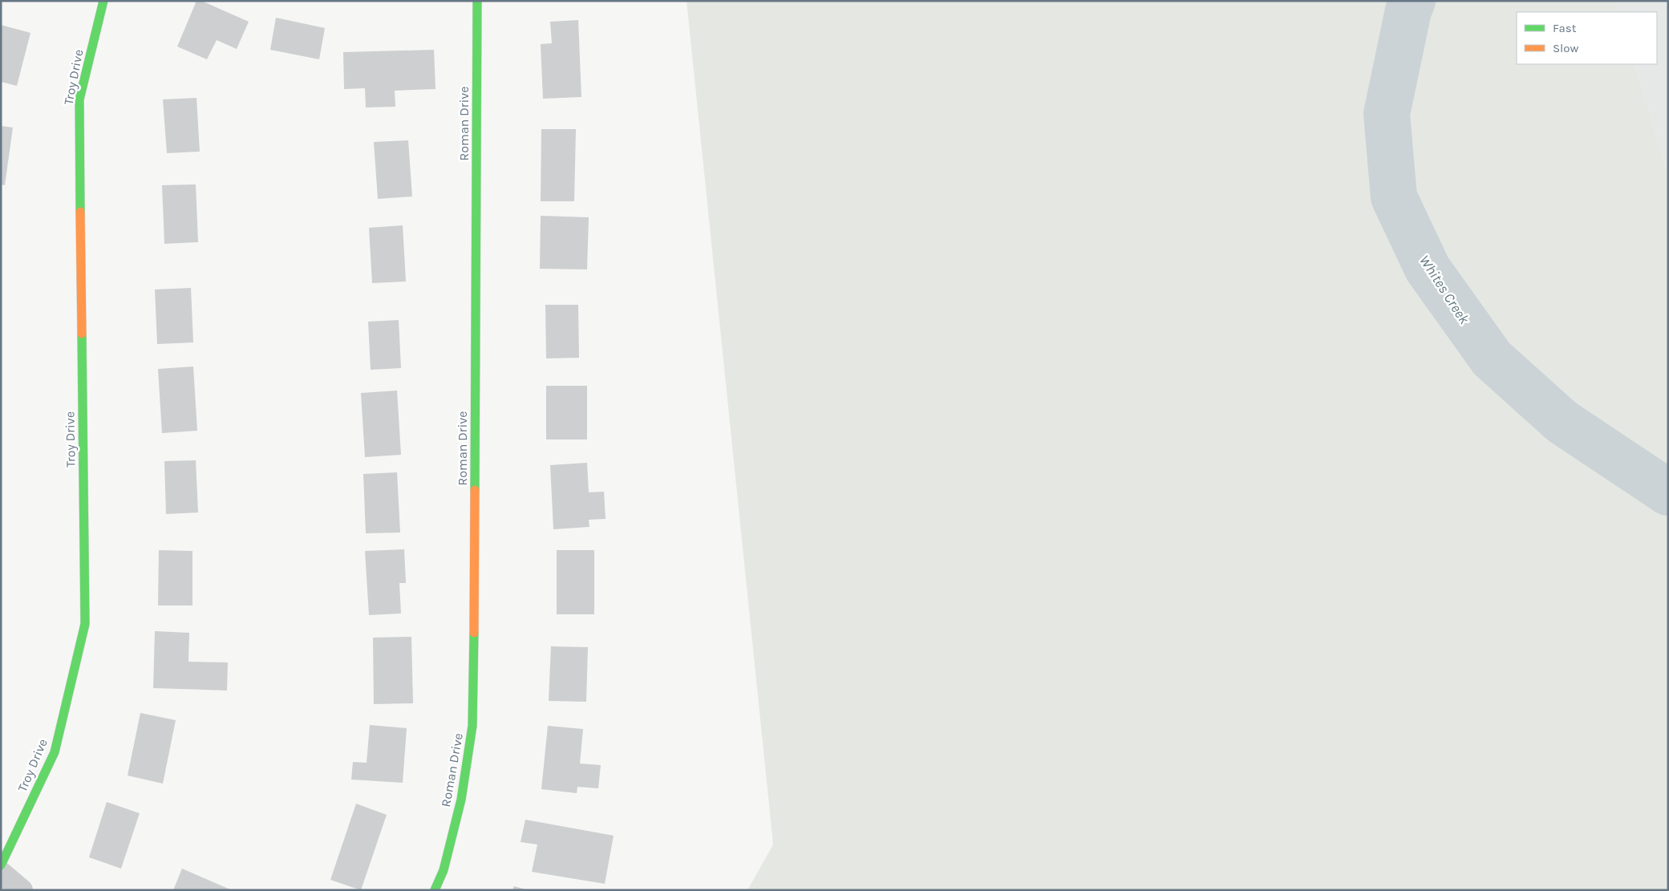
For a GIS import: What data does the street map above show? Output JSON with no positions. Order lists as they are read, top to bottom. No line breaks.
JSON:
{"streets":{"street":["Troy Drive","Roman Drive"]},"water":["Whites Creek"],"legend":["Fast","Slow"]}
